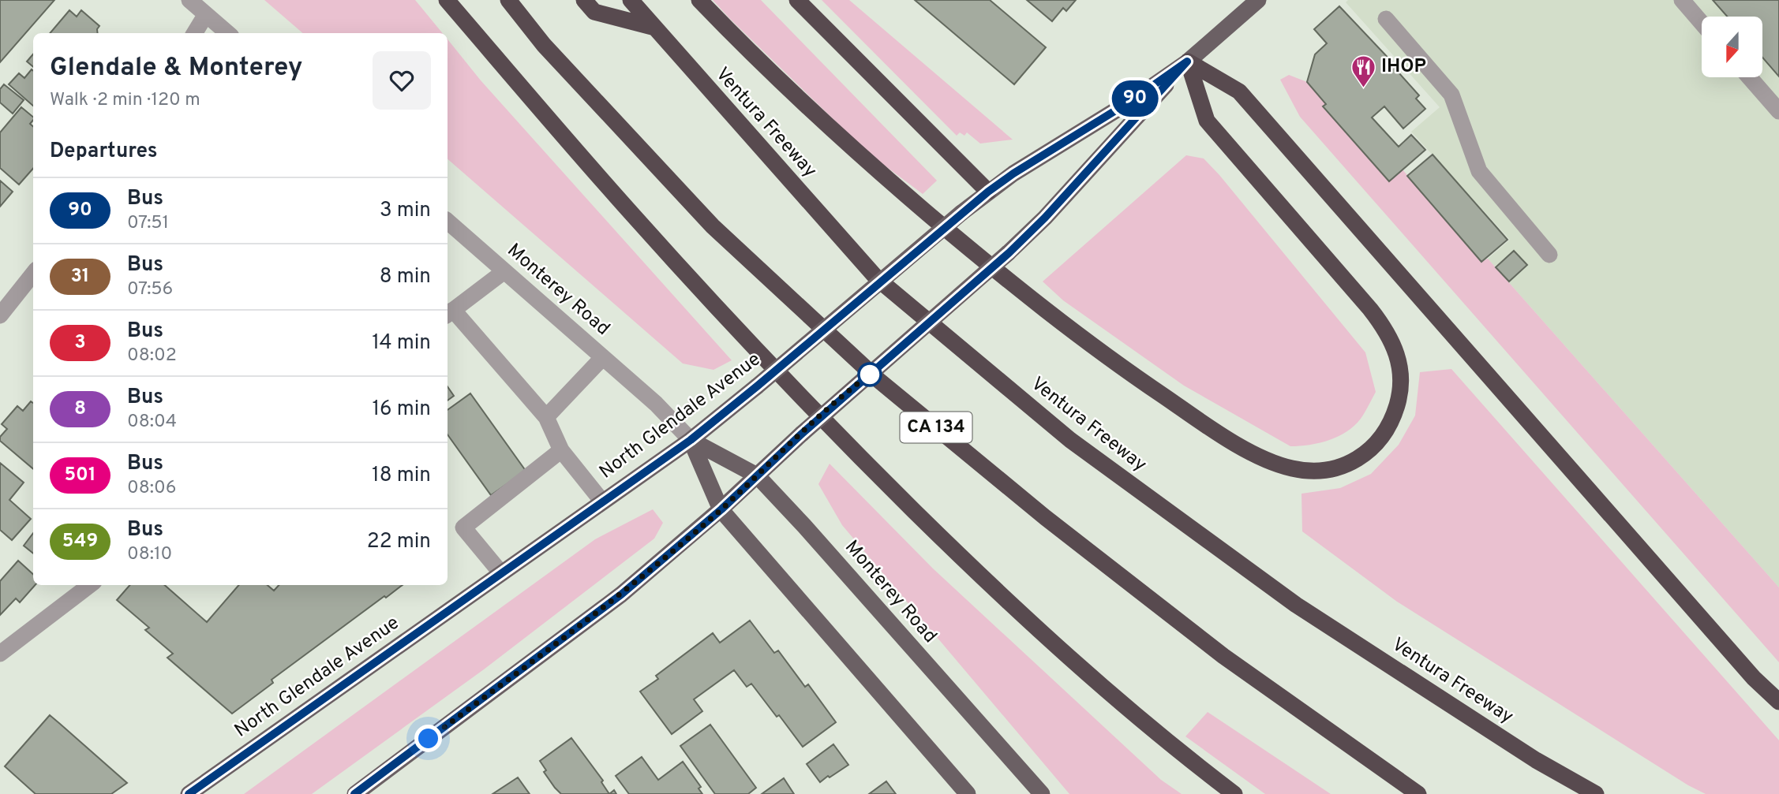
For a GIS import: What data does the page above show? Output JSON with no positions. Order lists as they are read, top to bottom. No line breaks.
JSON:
{"streets":{"highway":["Ventura Freeway","CA 134"],"main road":["Monterey Road","North Glendale Avenue"]},"crossings":[["Monterey Road","North Glendale Avenue"]],"places":{"restaurant":["IHOP"]},"lines":["bus line 90"],"north":"bottom","page":{"on_map":"90","heading":[["Glendale & Monterey","Walk · 2 min · 120 m"],"Departures"],"list":[{"mark":"90","name":"Bus","note":"07:51","value":"3 min"},{"mark":"31","name":"Bus","note":"07:56","value":"8 min"},{"mark":"3","name":"Bus","note":"08:02","value":"14 min"},{"mark":"8","name":"Bus","note":"08:04","value":"16 min"},{"mark":"501","name":"Bus","note":"08:06","value":"18 min"},{"mark":"549","name":"Bus","note":"08:10","value":"22 min"}]}}
